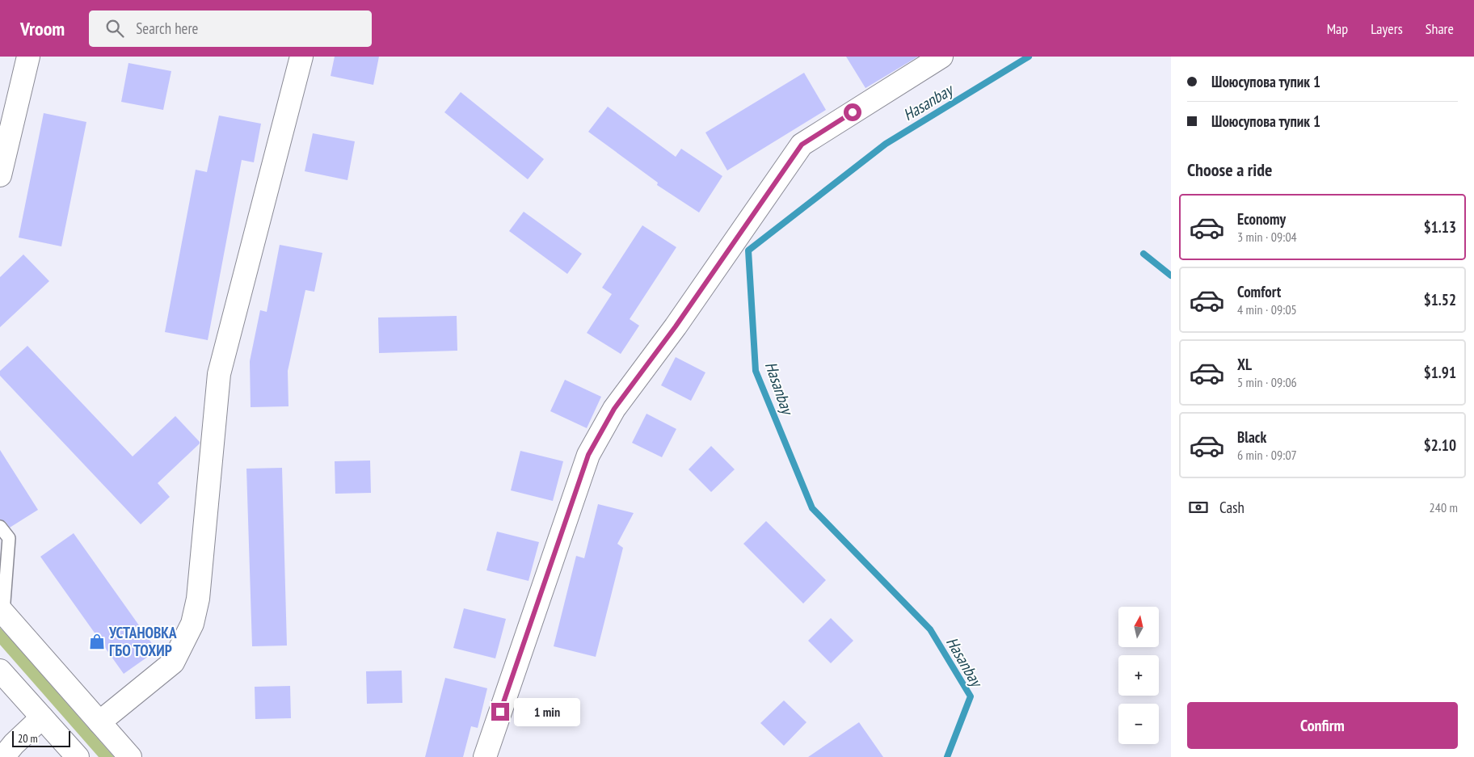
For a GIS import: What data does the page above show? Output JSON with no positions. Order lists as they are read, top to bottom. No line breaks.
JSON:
{"water":["Hasanbay"],"places":{"shop":["УСТАНОВКА ГБО ТОХИР"]},"scale_bar":"20 m","north":"top","page":{"header":"Vroom","search":"Search here","nav":["Map","Layers","Share"],"banner":["Шоюсупова тупик 1","Шоюсупова тупик 1"],"heading":"Choose a ride","list":[{"name":"Economy","note":"3 min · 09:04","value":"$1.13"},{"name":"Comfort","note":"4 min · 09:05","value":"$1.52"},{"name":"XL","note":"5 min · 09:06","value":"$1.91"},{"name":"Black","note":"6 min · 09:07","value":"$2.10"}],"pay":["Cash","240 m"],"map_buttons":["+","−"],"buttons":"Confirm","bubble":"1 min","scale":"20 m"}}
